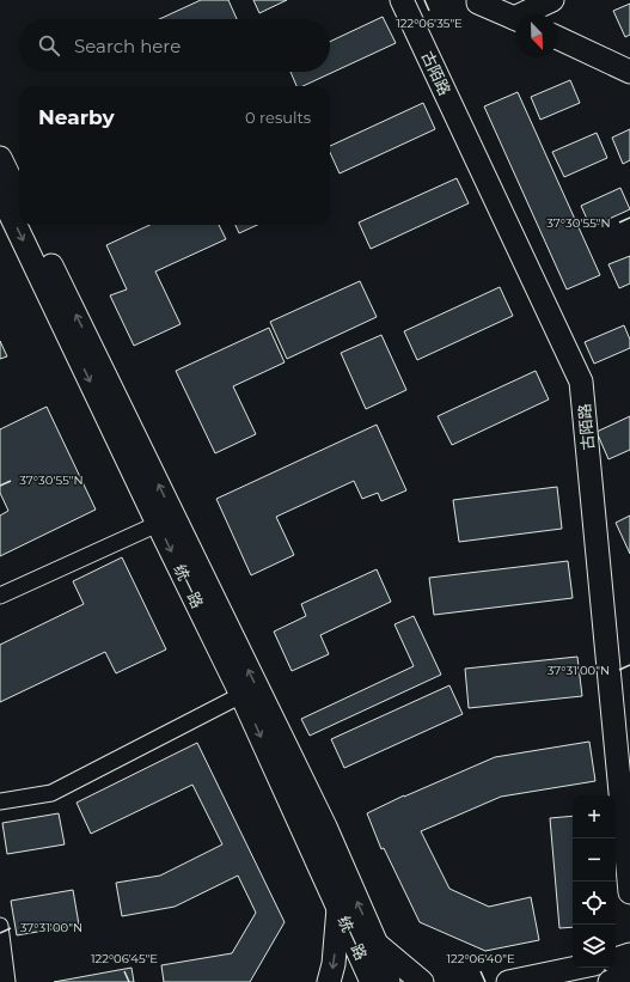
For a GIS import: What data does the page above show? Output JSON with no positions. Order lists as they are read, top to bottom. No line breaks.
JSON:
{"streets":{"main road":["古陌路","统一路"]},"north":"bottom right","page":{"search":"Search here","heading":["Nearby","0 results"],"map_buttons":["+","−"]},"coordinates":["122°06'35\"E","37°30'55\"N","37°31'00\"N","122°06'45\"E","122°06'40\"E"]}
